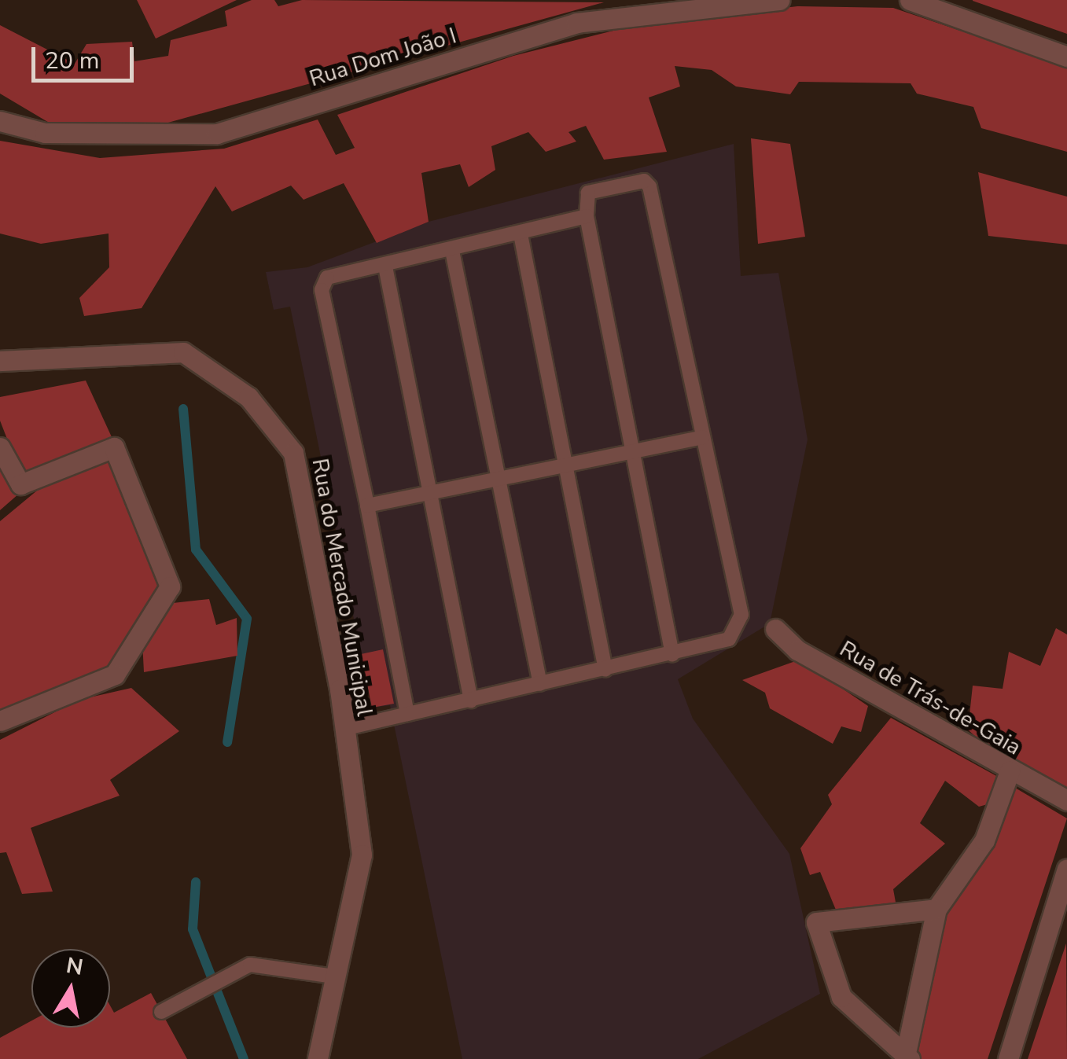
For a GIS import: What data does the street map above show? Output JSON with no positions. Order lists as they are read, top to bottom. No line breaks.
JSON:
{"streets":{"street":["Rua Dom João I","Rua do Mercado Municipal","Rua de Trás-de-Gaia"]},"scale_bar":"20 m","north":"top"}
